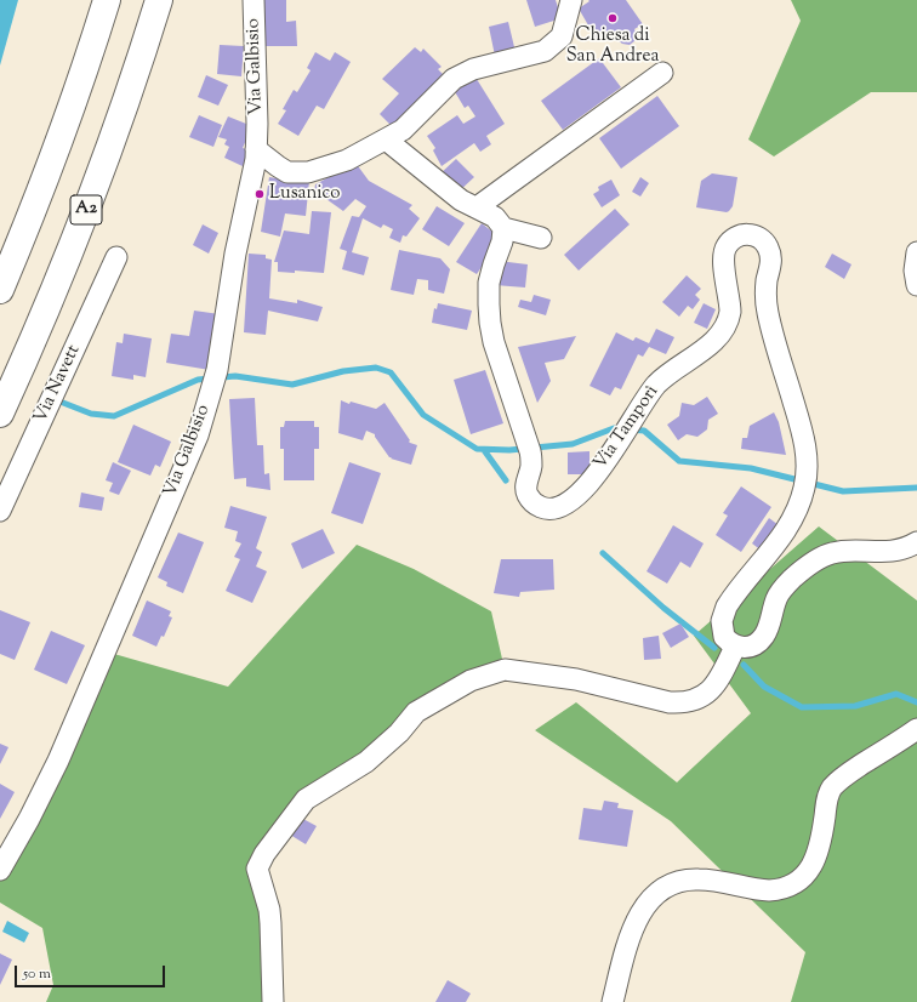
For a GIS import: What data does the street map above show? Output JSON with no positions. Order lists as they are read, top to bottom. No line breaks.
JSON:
{"streets":{"highway":["A2"],"street":["Via Galbisio","Via Navett","Via Tamporì"]},"places":["Chiesa di San Andrea","Lusanico"],"scale_bar":"50 m"}
